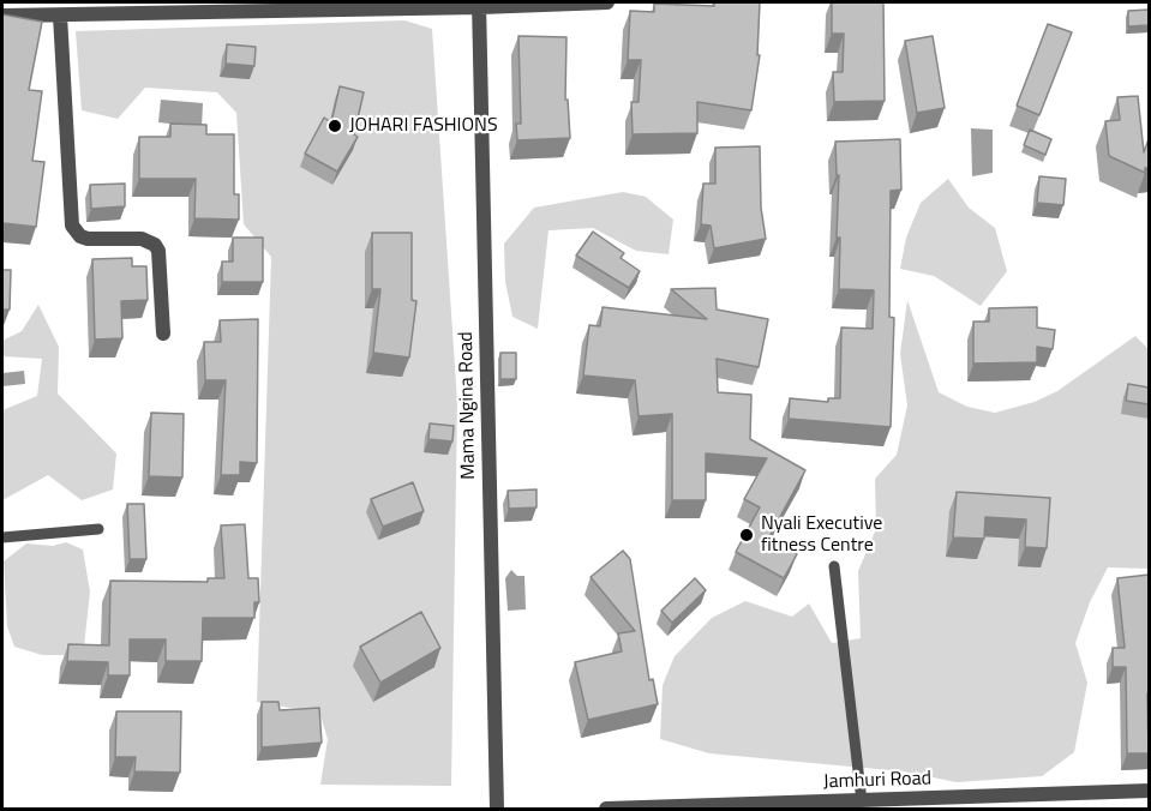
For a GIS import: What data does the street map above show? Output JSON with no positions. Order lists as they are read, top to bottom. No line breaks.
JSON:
{"streets":{"street":["Mama Ngina Road","Jamhuri Road"]},"places":["JOHARI FASHIONS","Nyali Executive fitness Centre"]}
